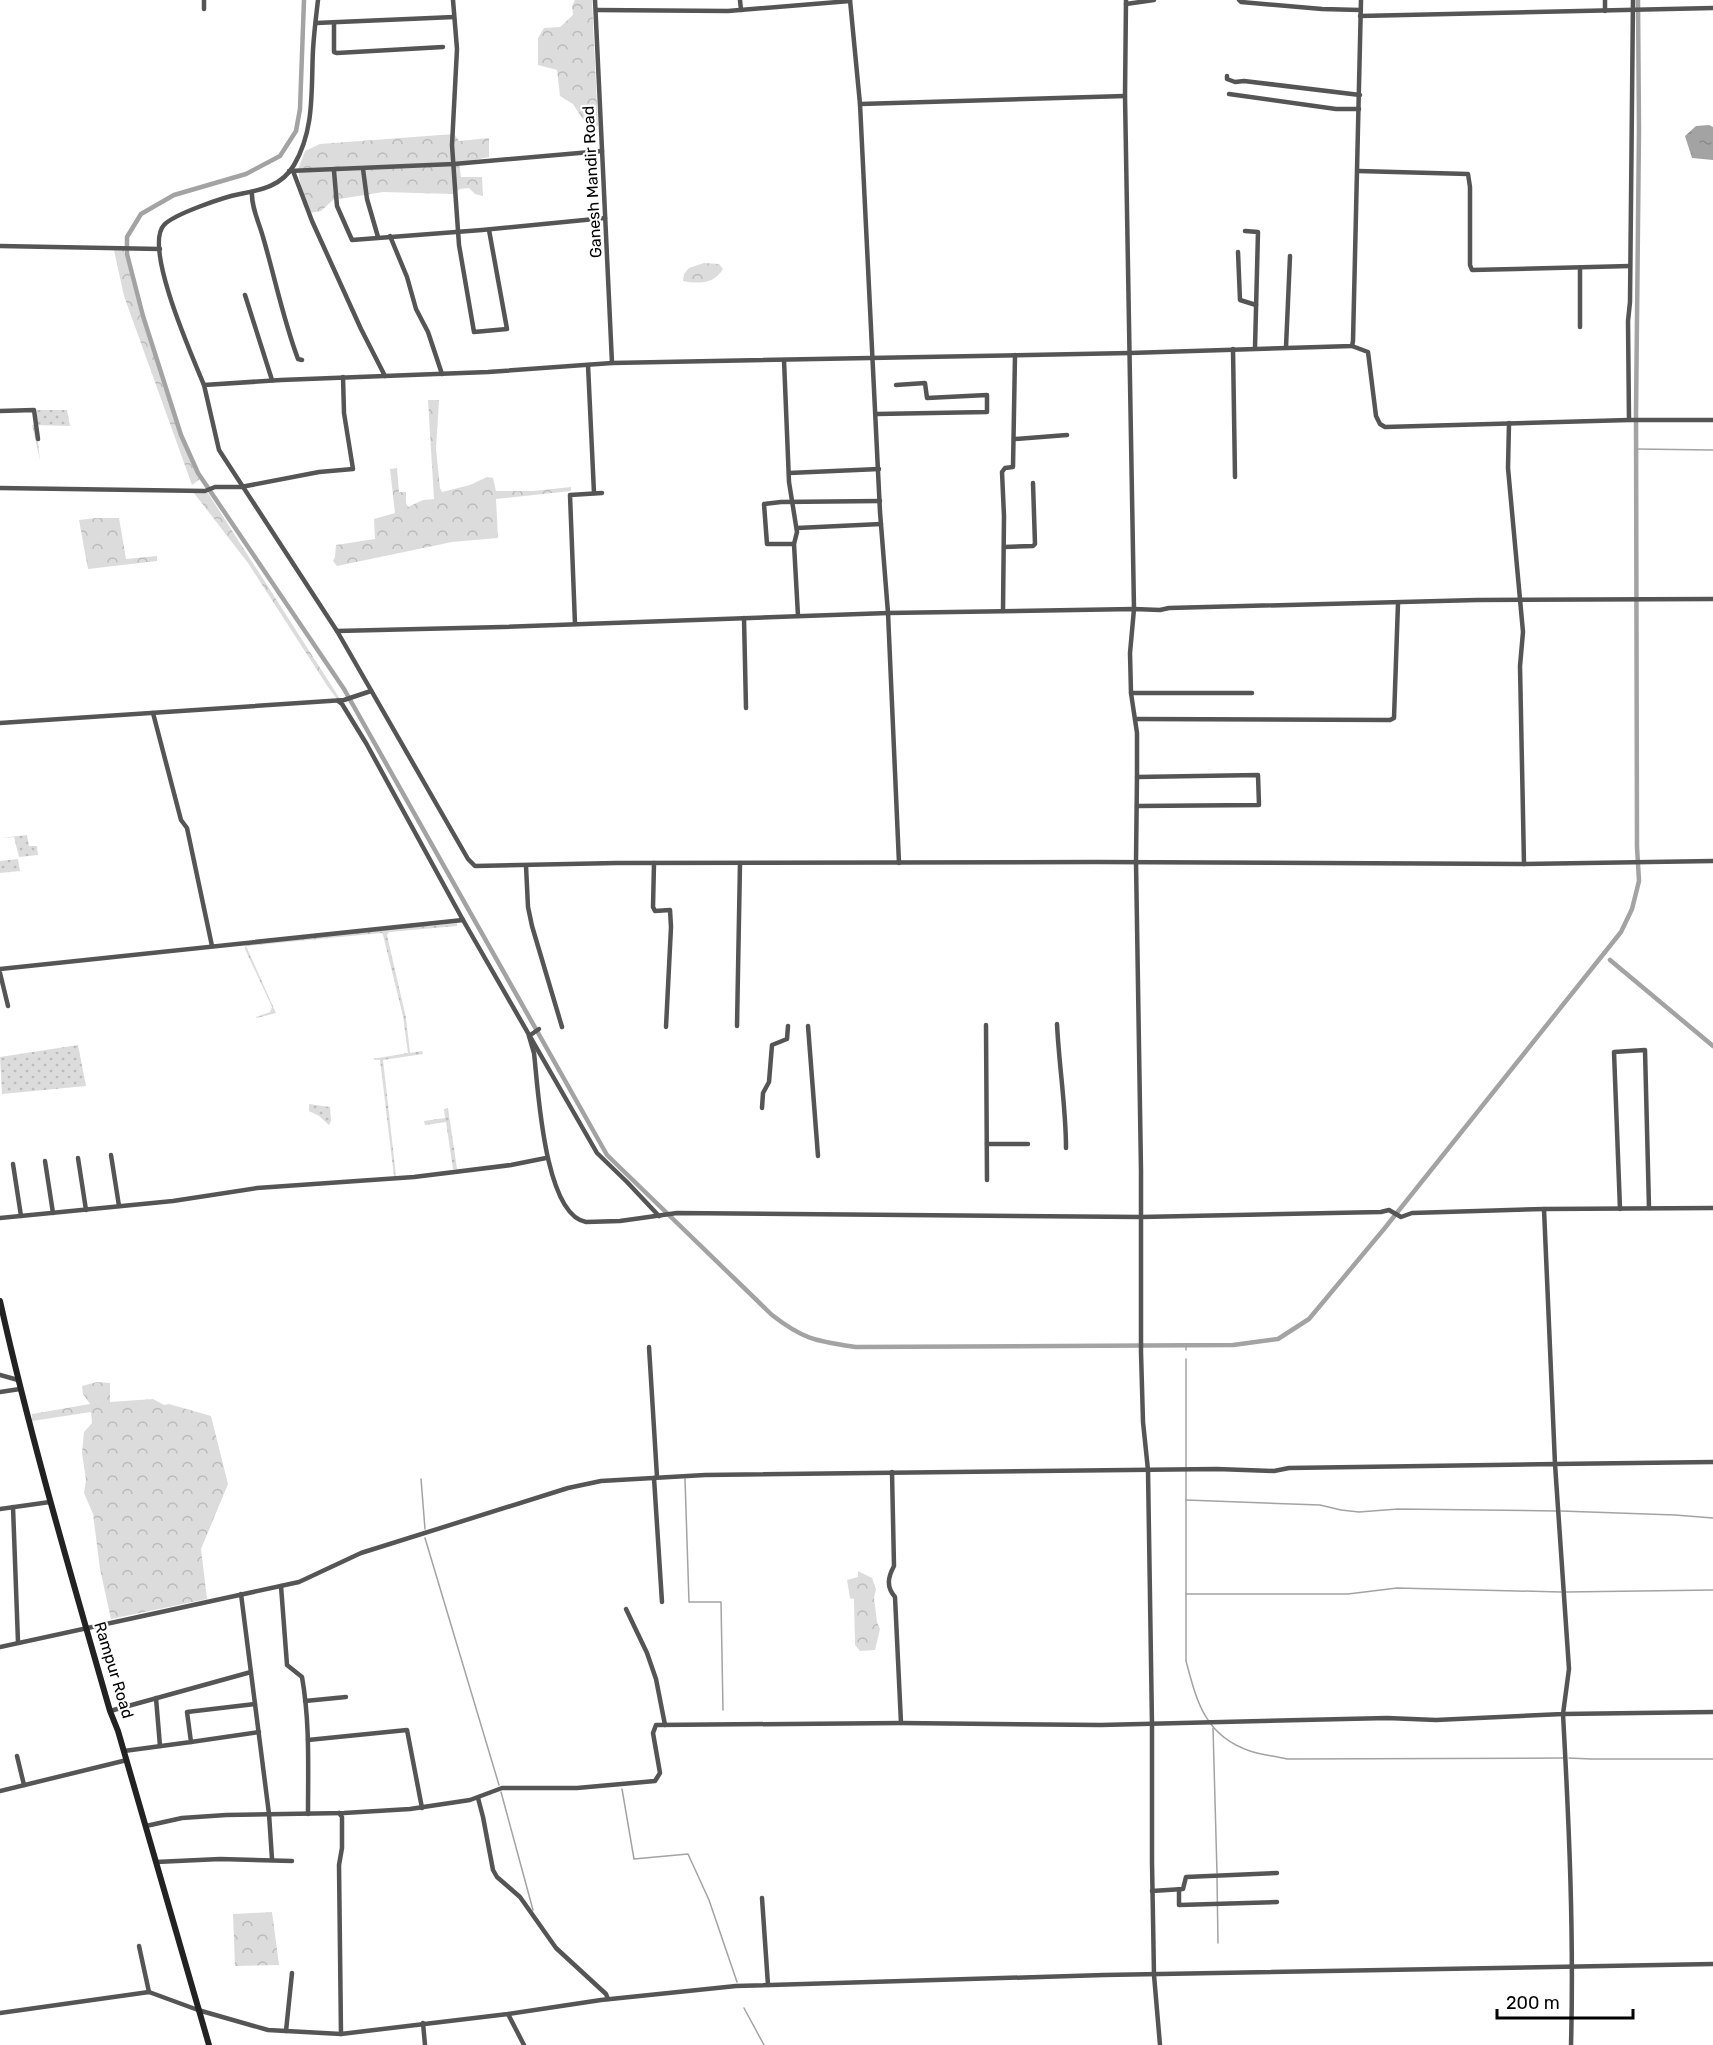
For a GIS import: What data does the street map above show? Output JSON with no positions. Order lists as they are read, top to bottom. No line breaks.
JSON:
{"streets":{"main road":["Rampur Road"],"street":["Ganesh Mandir Road"]},"scale_bar":"200 m"}
